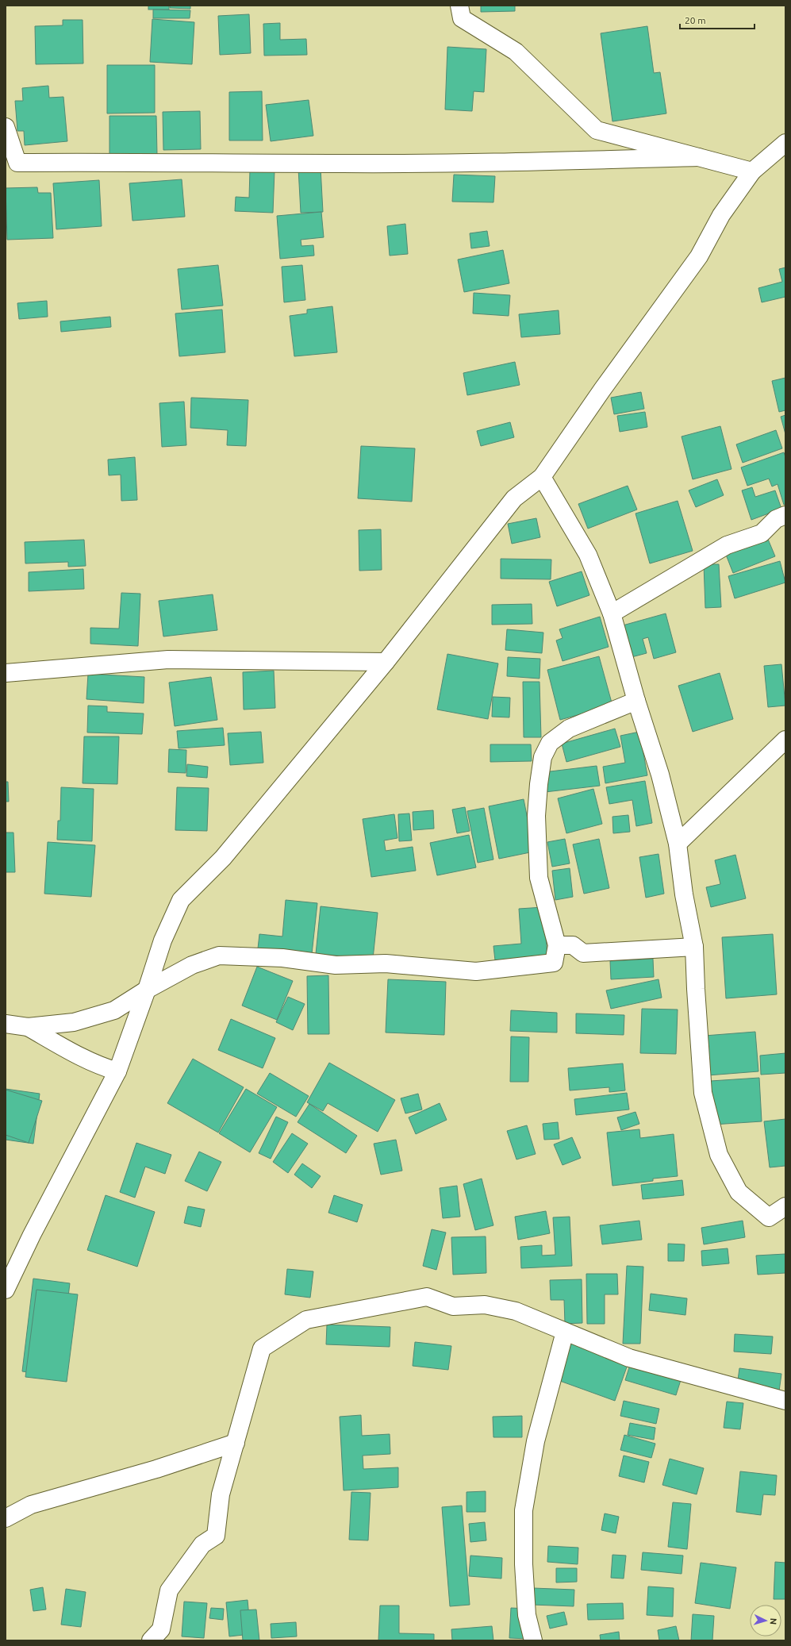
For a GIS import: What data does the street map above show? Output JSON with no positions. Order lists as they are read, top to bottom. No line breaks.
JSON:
{"scale_bar":"20 m","north":"right"}
